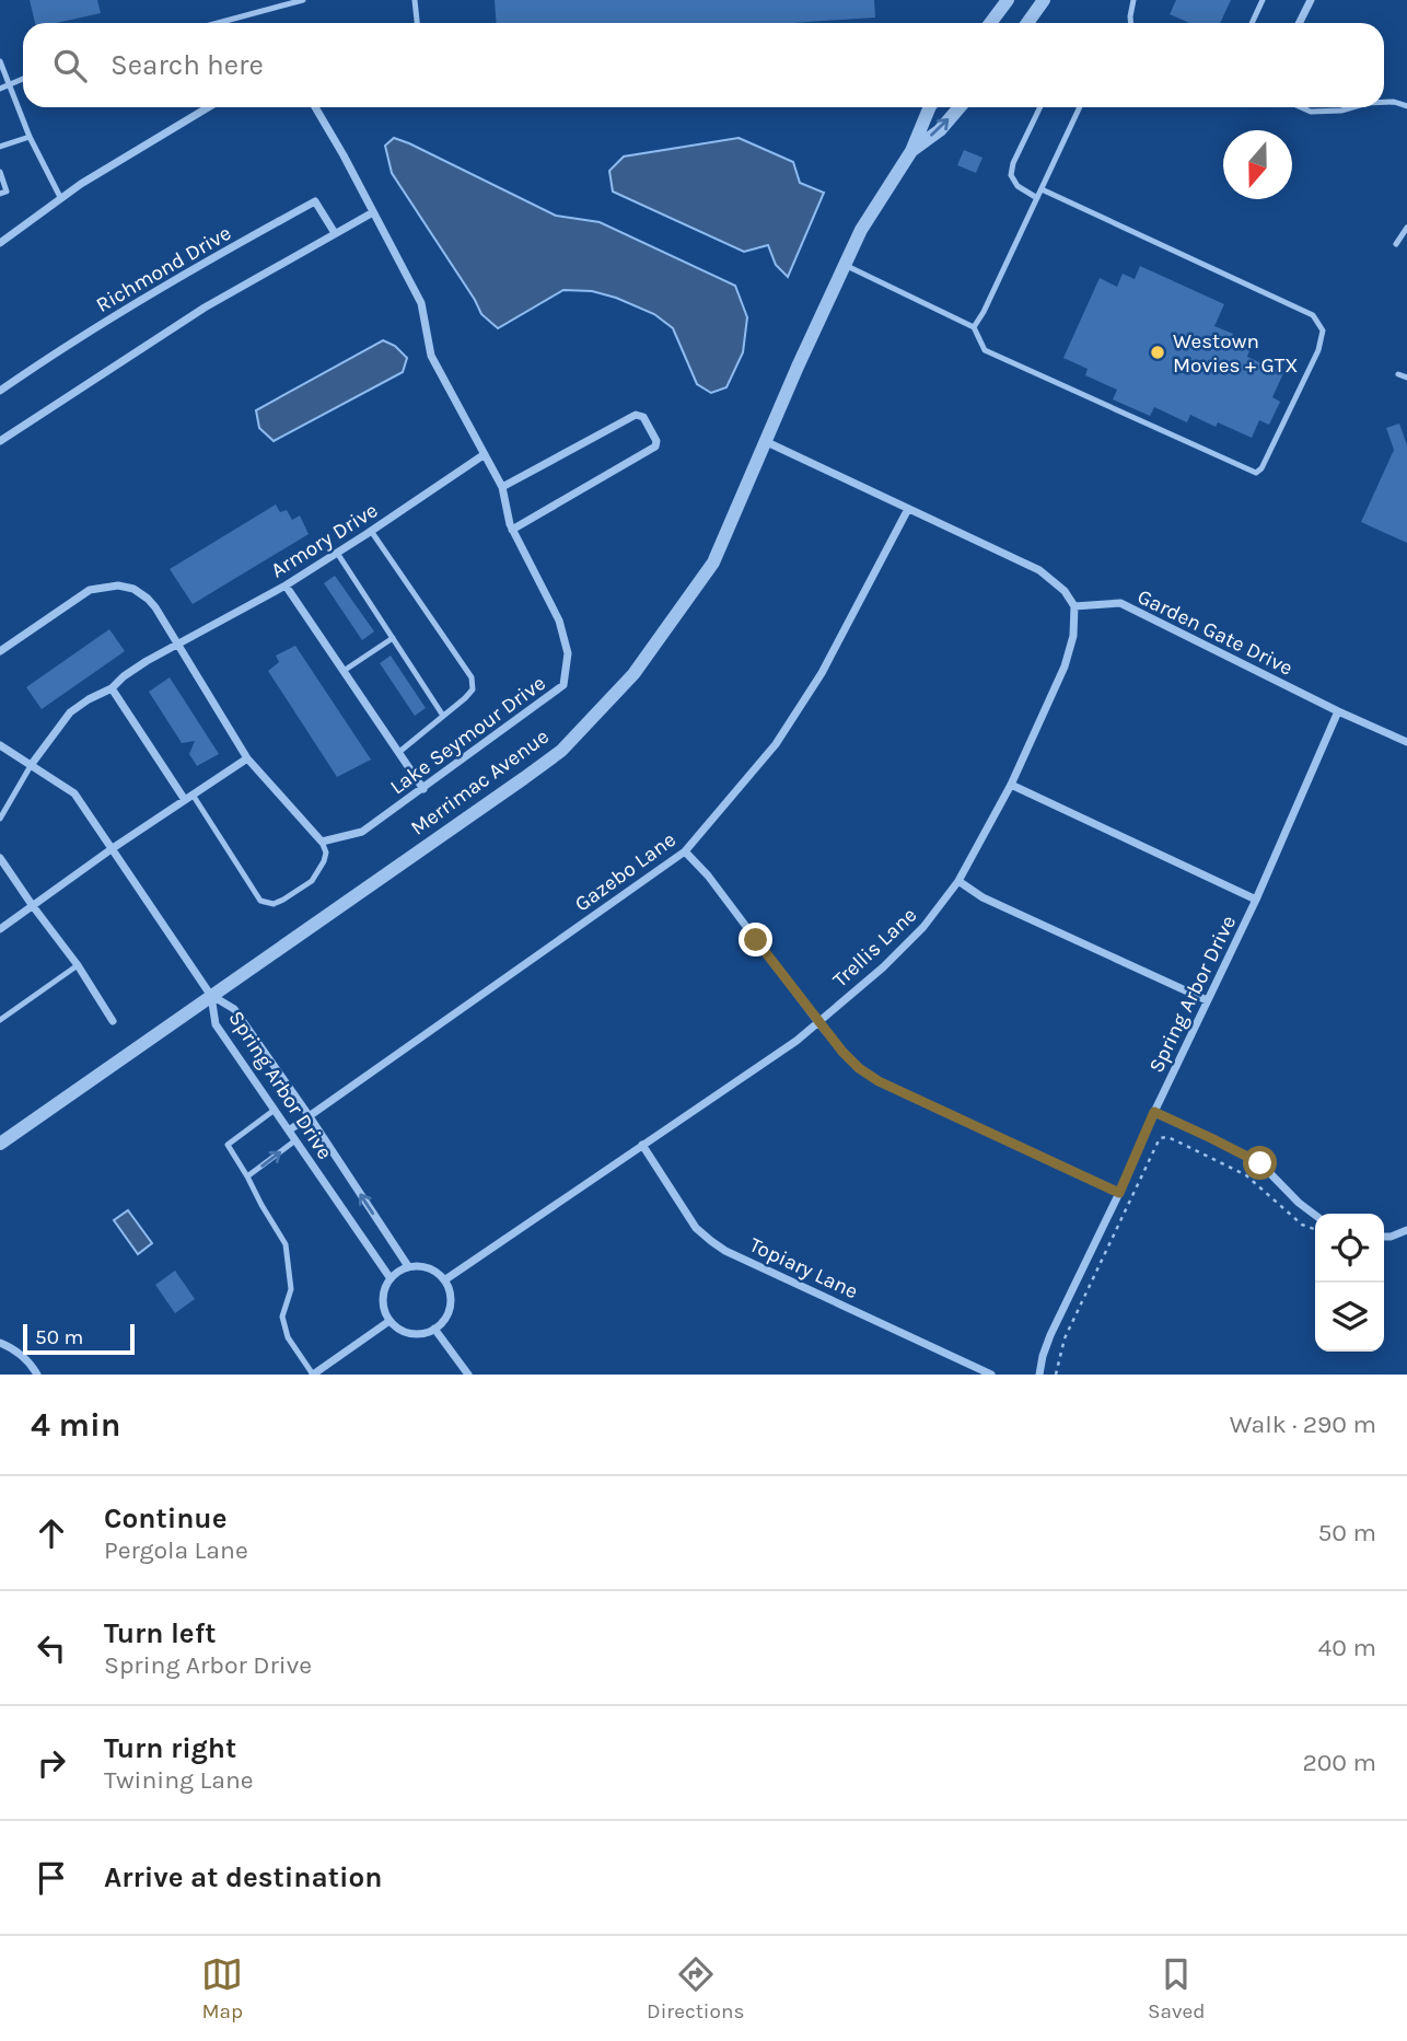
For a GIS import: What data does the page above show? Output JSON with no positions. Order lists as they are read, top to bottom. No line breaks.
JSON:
{"streets":{"street":["Richmond Drive","Armory Drive","Garden Gate Drive","Lake Seymour Drive","Merrimac Avenue","Gazebo Lane","Trellis Lane","Spring Arbor Drive","Topiary Lane"]},"crossings":[["Armory Drive","Lake Seymour Drive"],["Garden Gate Drive","Trellis Lane"],["Garden Gate Drive","Spring Arbor Drive"],["Merrimac Avenue","Spring Arbor Drive"],["Gazebo Lane","Spring Arbor Drive"],["Trellis Lane","Spring Arbor Drive"],["Trellis Lane","Topiary Lane"]],"places":["Westown Movies + GTX"],"scale_bar":"50 m","north":"bottom","page":{"search":"Search here","scale":"50 m","heading":["4 min","Walk · 290 m"],"list":[["Continue","Pergola Lane","50 m"],["Turn left","Spring Arbor Drive","40 m"],["Turn right","Twining Lane","200 m"],"Arrive at destination"],"nav":["Map","Directions","Saved"]}}
